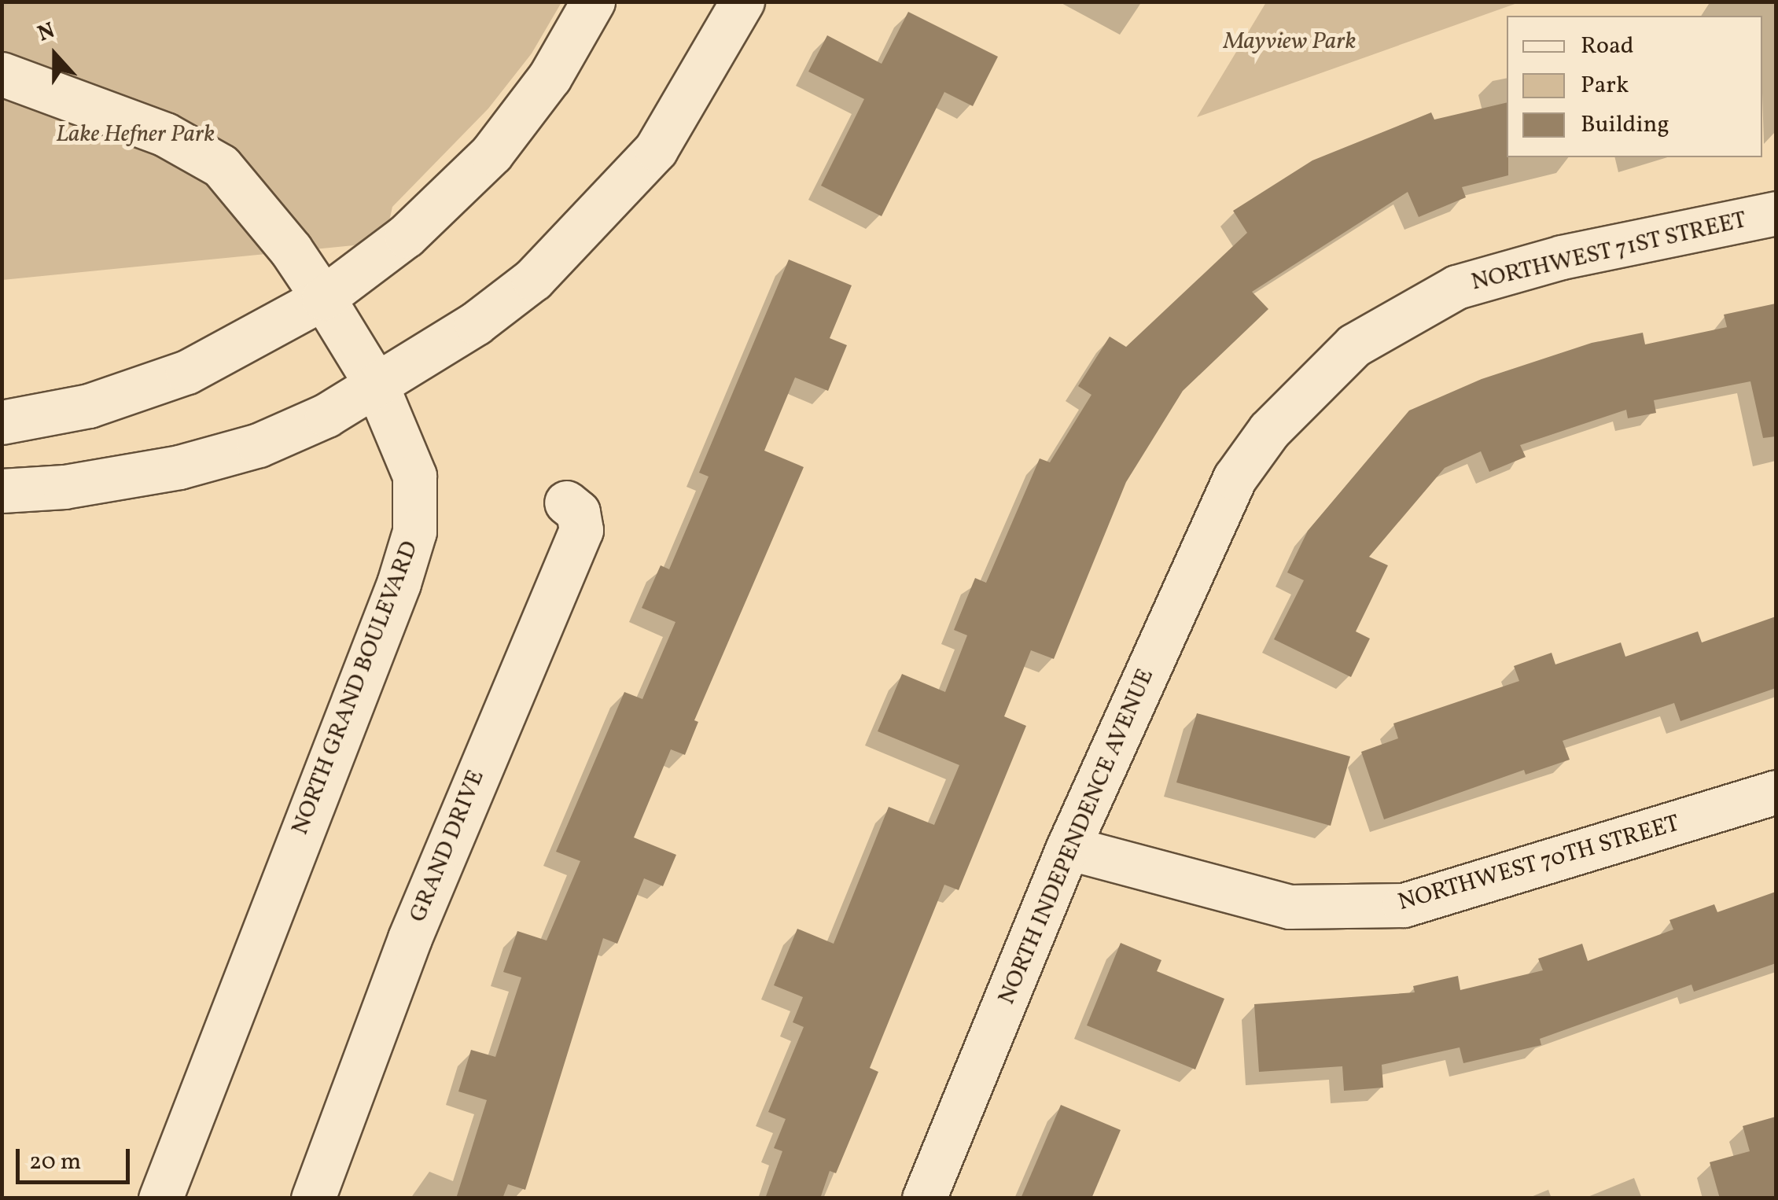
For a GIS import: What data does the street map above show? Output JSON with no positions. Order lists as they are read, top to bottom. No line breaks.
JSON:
{"streets":{"street":["NORTHWEST 71ST STREET","NORTH GRAND BOULEVARD","NORTH INDEPENDENCE AVENUE","GRAND DRIVE","NORTHWEST 70TH STREET"]},"crossings":[["NORTHWEST 71ST STREET","NORTH INDEPENDENCE AVENUE"],["NORTH INDEPENDENCE AVENUE","NORTHWEST 70TH STREET"]],"parks":["Mayview Park","Lake Hefner Park"],"legend":["Road","Park","Building"],"scale_bar":"20 m","north":"top"}
